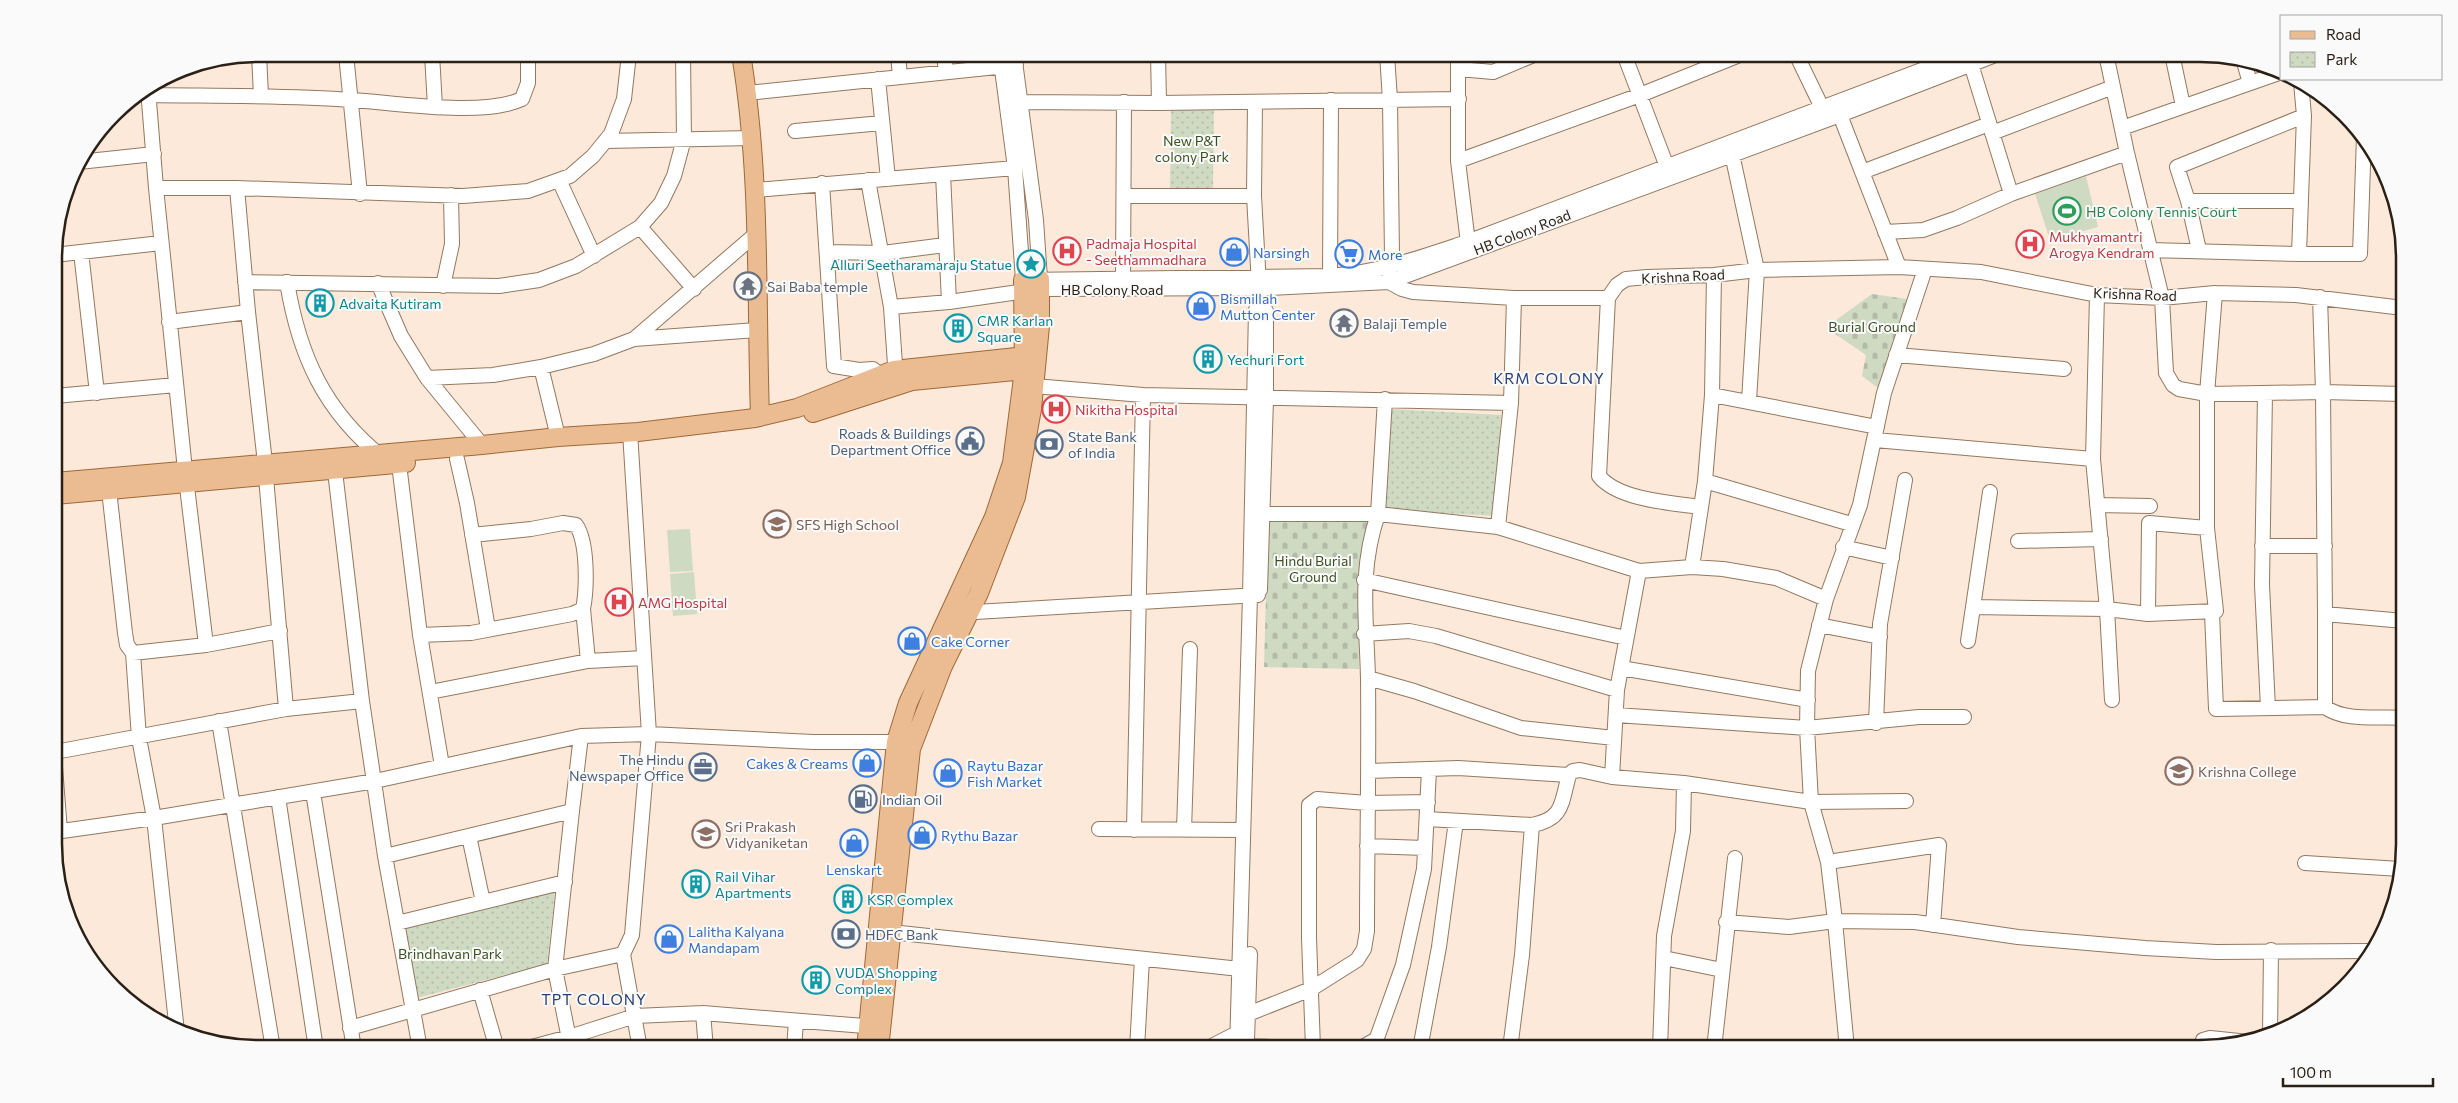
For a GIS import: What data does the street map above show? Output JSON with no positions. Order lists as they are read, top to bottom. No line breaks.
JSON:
{"streets":{"street":["HB Colony Road","Krishna Road"]},"districts":["KRM COLONY","TPT COLONY"],"parks":["New P&T colony Park","Burial Ground","Hindu Burial Ground","Brindhavan Park"],"places":{"sports":["HB Colony Tennis Court"],"hospital":["Mukhyamantri Arogya Kendram","Padmaja Hospital - Seethammadhara","Nikitha Hospital","AMG Hospital"],"shop":["Narsingh","Bismillah Mutton Center","Cake Corner","Cakes & Creams","Raytu Bazar Fish Market","Rythu Bazar","Lenskart","Lalitha Kalyana Mandapam"],"supermarket":["More"],"place":["Alluri Seetharamaraju Statue"],"temple":["Sai Baba temple","Balaji Temple"],"building":["Advaita Kutiram","CMR Karlan Square","Yechuri Fort","Rail Vihar Apartments","KSR Complex","VUDA Shopping Complex"],"public building":["Roads & Buildings Department Office"],"bank":["State Bank of India","HDFC Bank"],"school or university":["SFS High School","Krishna College","Sri Prakash Vidyaniketan"],"office":["The Hindu Newspaper Office"],"fuel station":["Indian Oil"]},"legend":["Road","Park"],"scale_bar":"100 m"}
